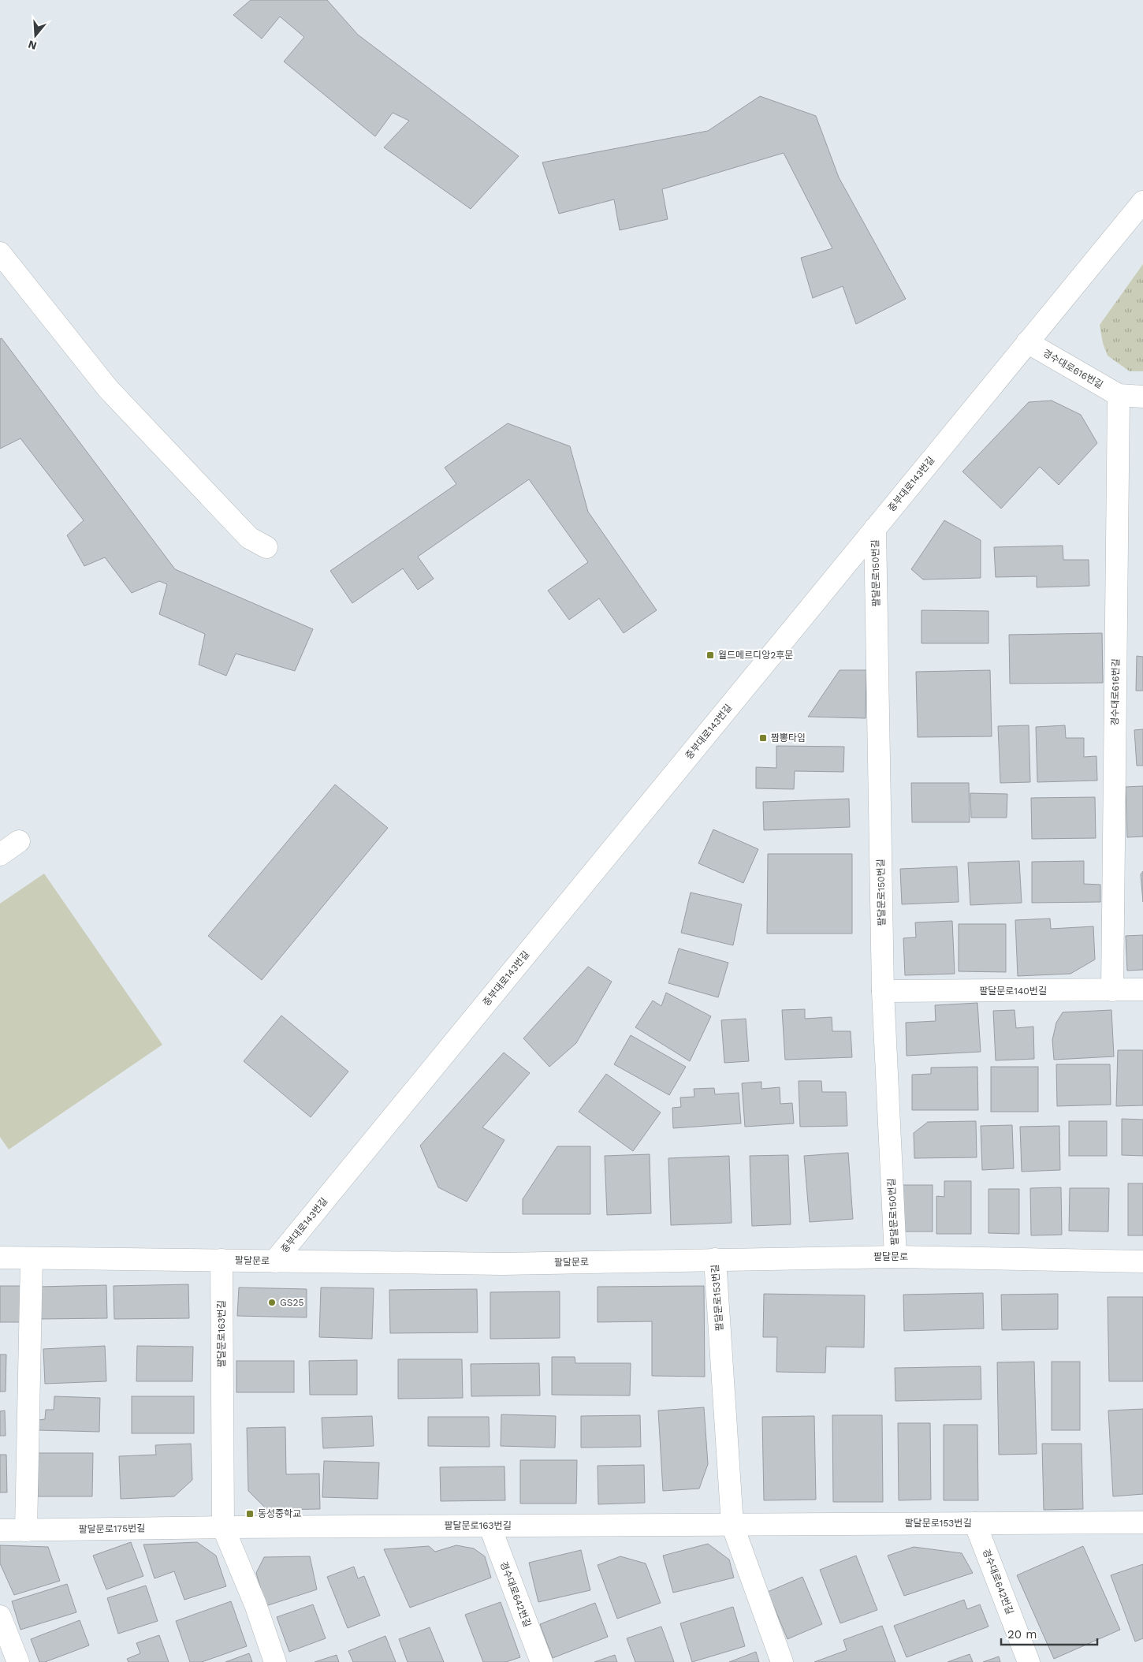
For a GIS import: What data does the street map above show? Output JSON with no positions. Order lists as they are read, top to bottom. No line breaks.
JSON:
{"streets":{"street":["경수대로616번길","중부대로143번길","팔달문로150번길","팔달문로140번길","팔달문로","팔달문로153번길","팔달문로163번길","팔달문로175번길","경수대로642번길"]},"crossings":[["경수대로616번길","중부대로143번길"],["경수대로616번길","팔달문로140번길"],["중부대로143번길","팔달문로150번길"],["중부대로143번길","팔달문로"],["팔달문로150번길","팔달문로140번길"],["팔달문로150번길","팔달문로"],["팔달문로","팔달문로153번길"],["팔달문로","팔달문로163번길"],["팔달문로153번길","팔달문로163번길"],["팔달문로153번길","경수대로642번길"],["팔달문로163번길","팔달문로175번길"],["팔달문로163번길","경수대로642번길"]],"places":{"transit":["월드메르디앙2후문","짬뽕타임","동성중학교"],"other":["GS25"]},"scale_bar":"20 m","north":"bottom"}
